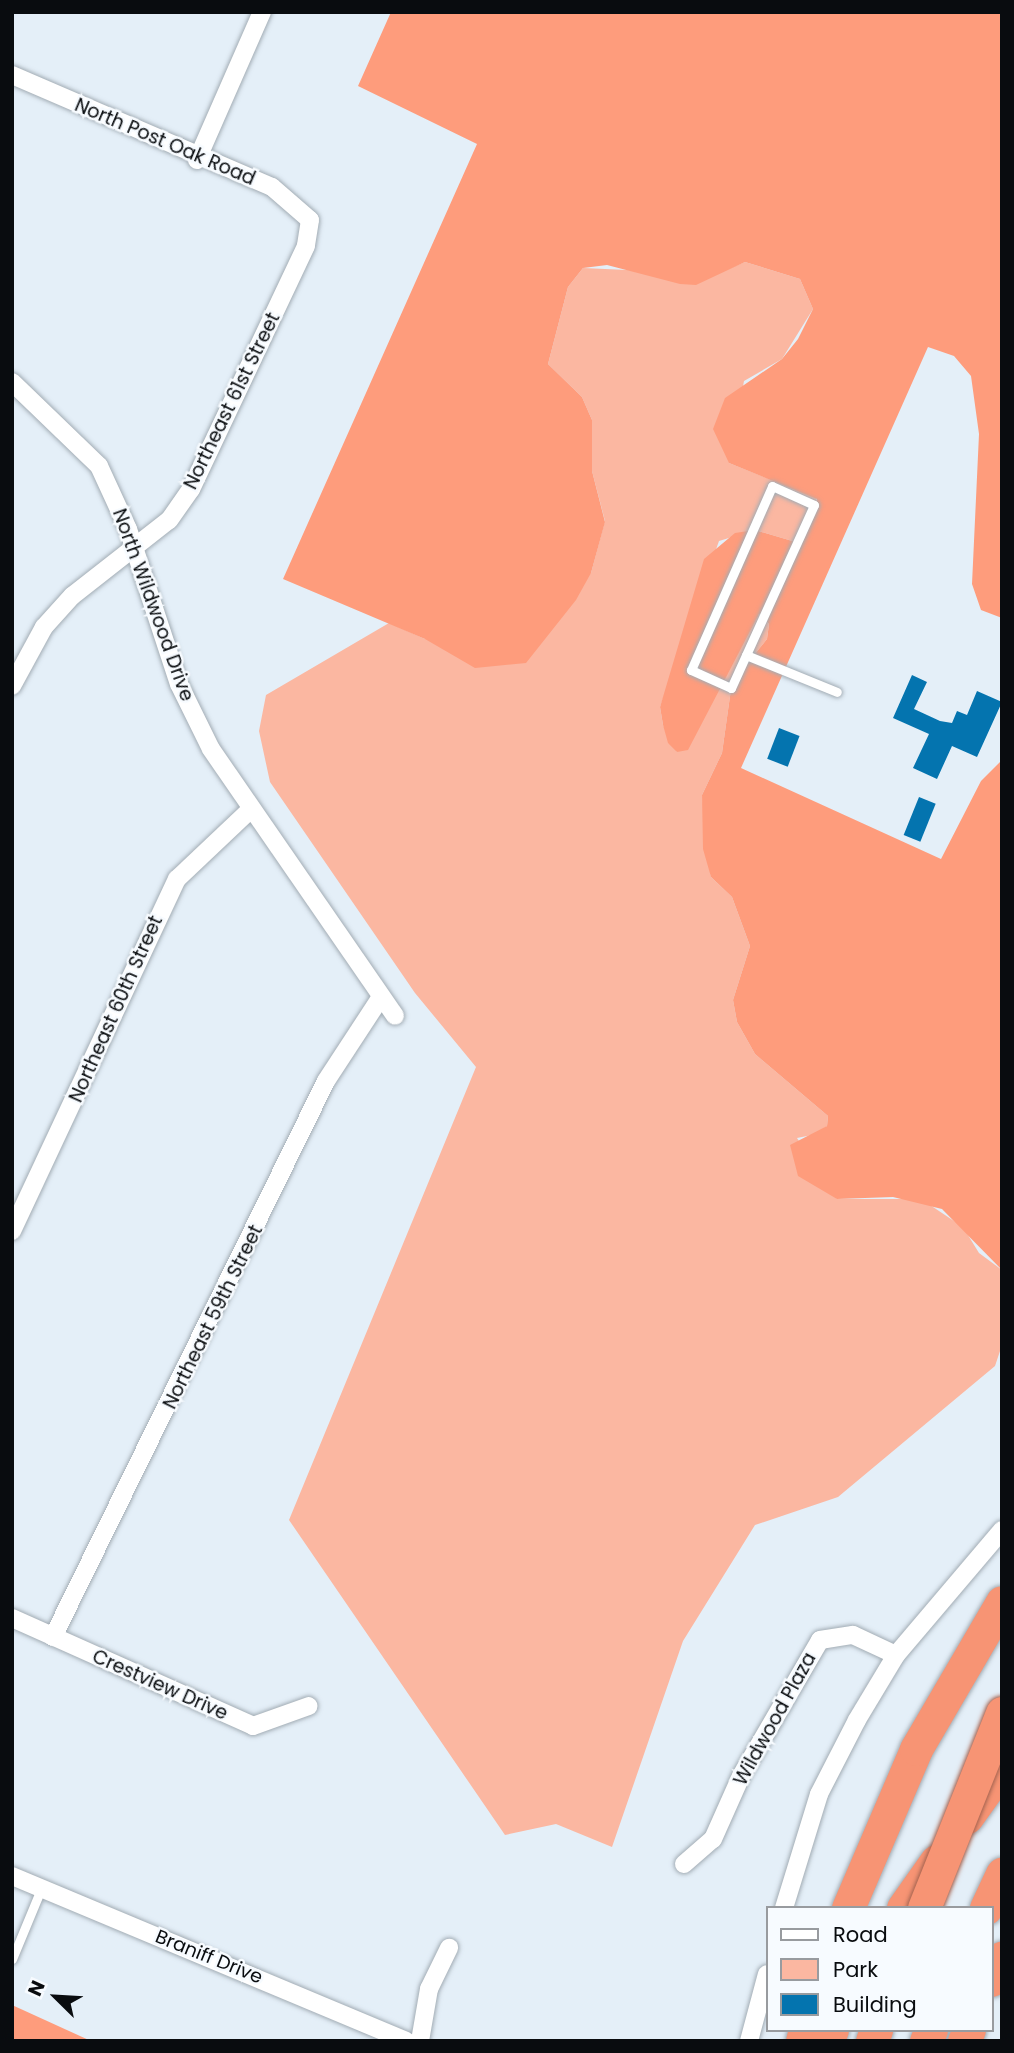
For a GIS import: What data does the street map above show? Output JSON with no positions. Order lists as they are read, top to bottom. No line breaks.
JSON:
{"streets":{"street":["North Post Oak Road","Northeast 61st Street","North Wildwood Drive","Northeast 60th Street","Northeast 59th Street","Crestview Drive","Wildwood Plaza","Braniff Drive"]},"crossings":[["North Post Oak Road","Northeast 61st Street"],["Northeast 61st Street","North Wildwood Drive"],["North Wildwood Drive","Northeast 60th Street"],["North Wildwood Drive","Northeast 59th Street"],["Northeast 59th Street","Crestview Drive"]],"legend":["Road","Park","Building"],"north":"top left"}
